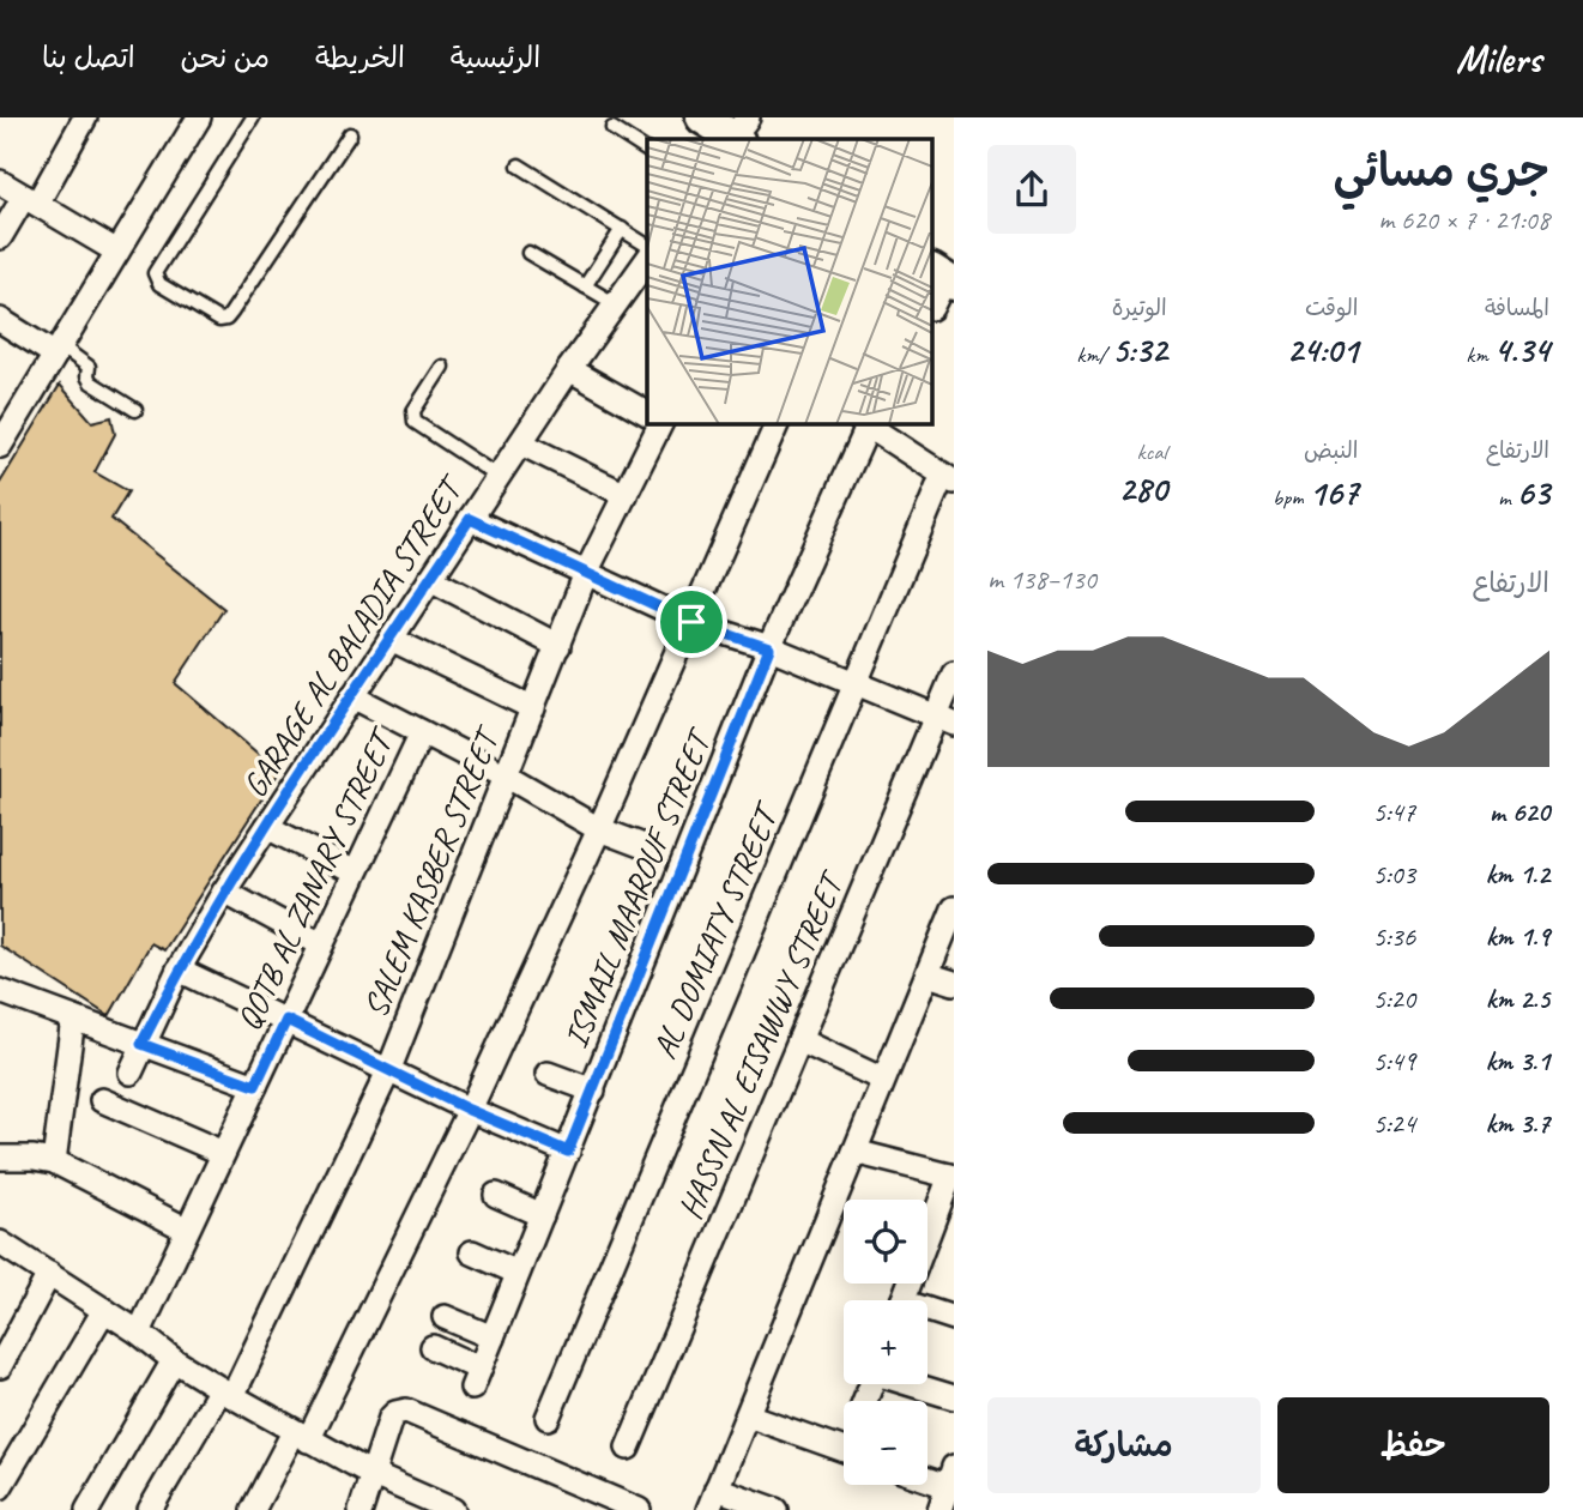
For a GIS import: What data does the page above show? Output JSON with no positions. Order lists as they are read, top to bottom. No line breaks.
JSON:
{"streets":{"street":["GARAGE AL BALADIA STREET","SALEM KASBER STREET","QOTB AL ZANARY STREET","ISMAIL MAAROUF STREET","AL DOMIATY STREET","HASSN AL EISAWWY STREET"]},"page":{"header":"Milers","nav":["الرئيسية","الخريطة","من نحن","اتصل بنا"],"heading":["جري مسائي","21:08 · 7 × 620 m"],"stats":[["المسافة","4.34 km"],["الوقت","24:01"],["الوتيرة","5:32 /km"],["الارتفاع","63 m"],["النبض","167 bpm"],["kcal","280"]],"chart":["الارتفاع","130–138 m"],"list":[{"name":"620 m","note":"5:47"},{"name":"1.2 km","note":"5:03"},{"name":"1.9 km","note":"5:36"},{"name":"2.5 km","note":"5:20"},{"name":"3.1 km","note":"5:49"},{"name":"3.7 km","note":"5:24"}],"map_buttons":["+","−"],"buttons":["حفظ","مشاركة"]}}
